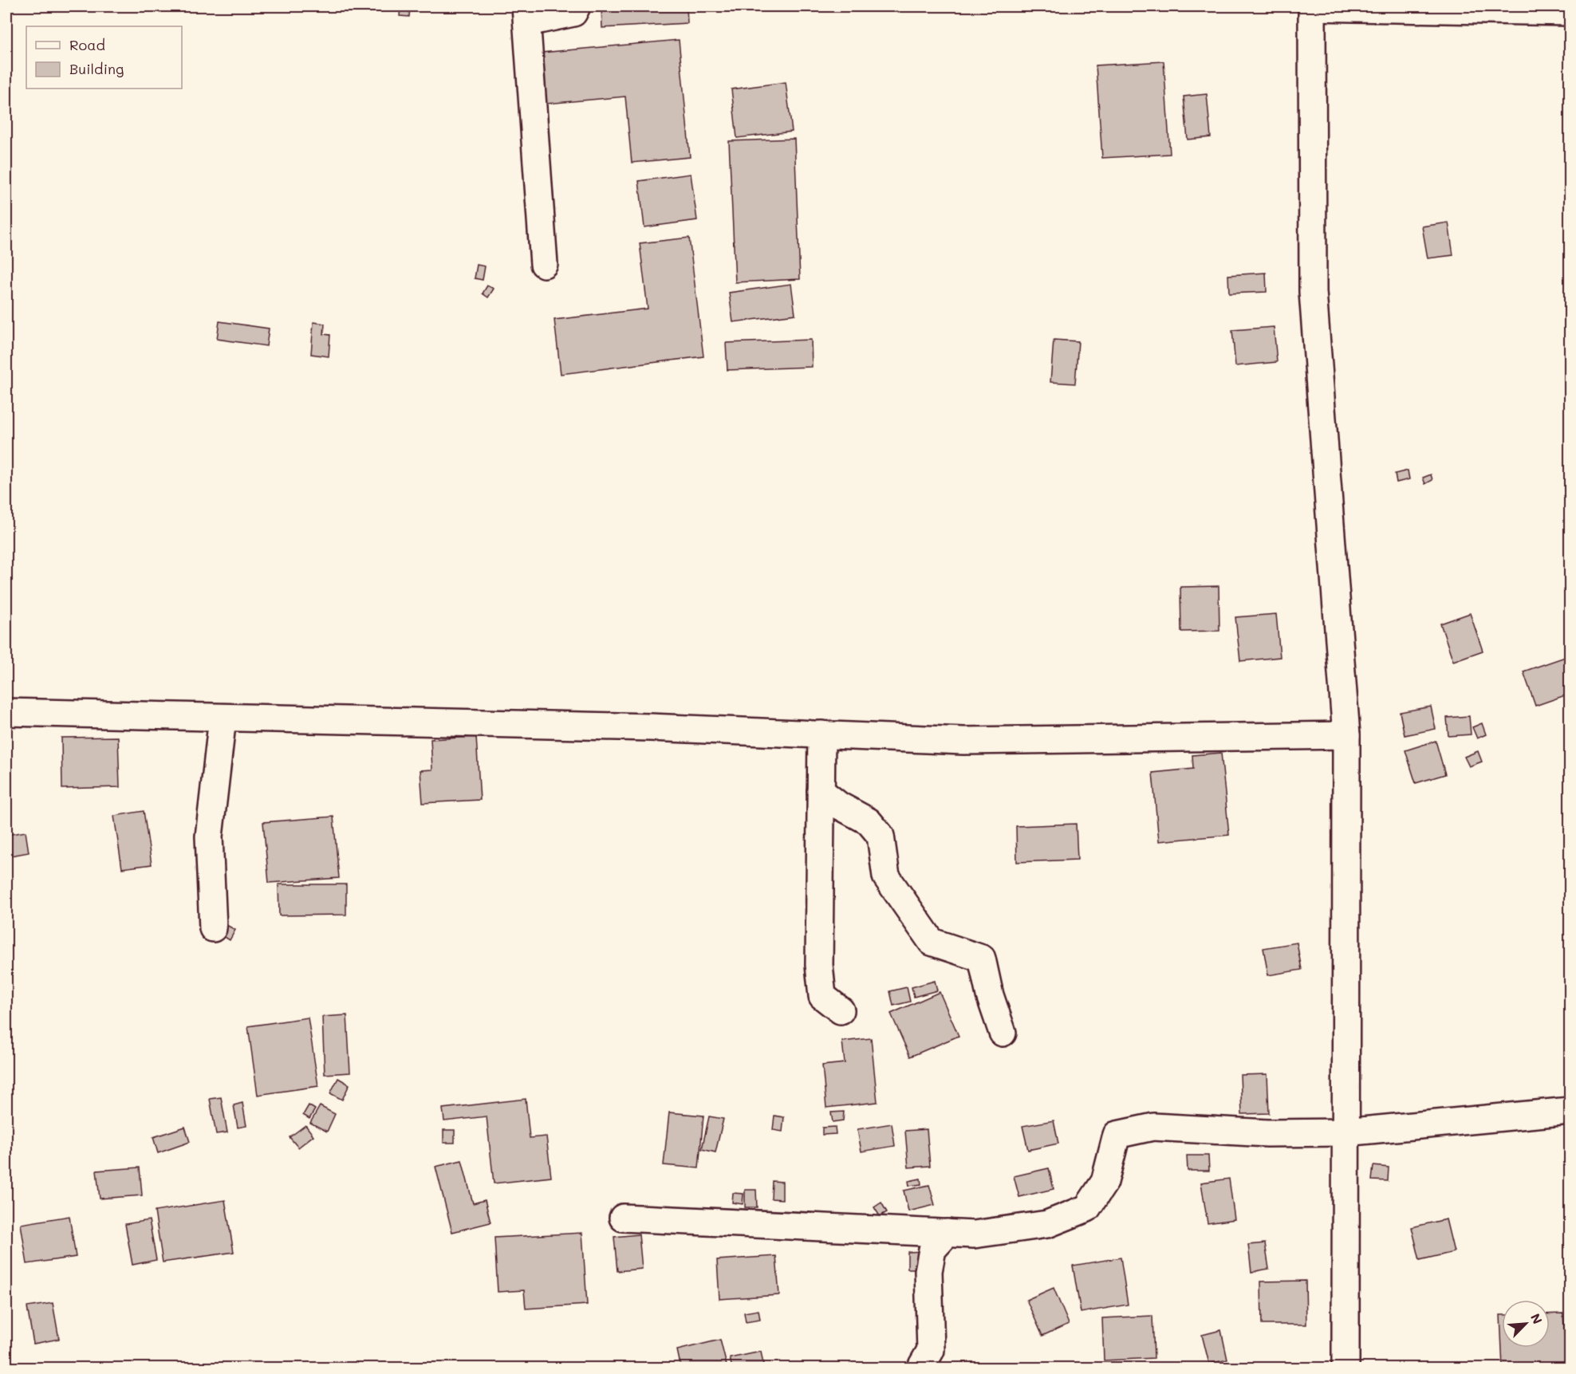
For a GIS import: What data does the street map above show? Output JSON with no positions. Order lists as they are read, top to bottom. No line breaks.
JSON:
{"legend":["Road","Building"],"north":"top right"}
